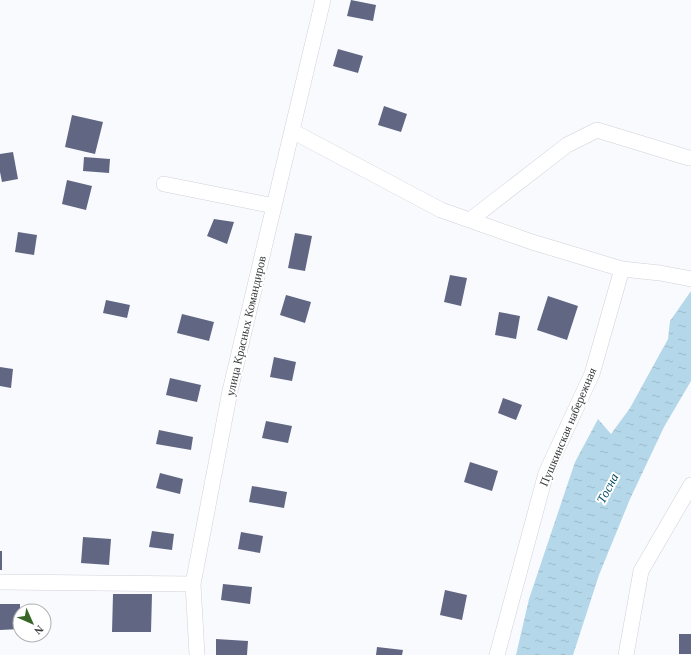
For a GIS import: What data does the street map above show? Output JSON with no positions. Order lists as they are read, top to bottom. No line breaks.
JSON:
{"streets":{"street":["улица Красных Командиров","Пушкинская набережная"]},"water":["Тосна"],"north":"bottom right"}
